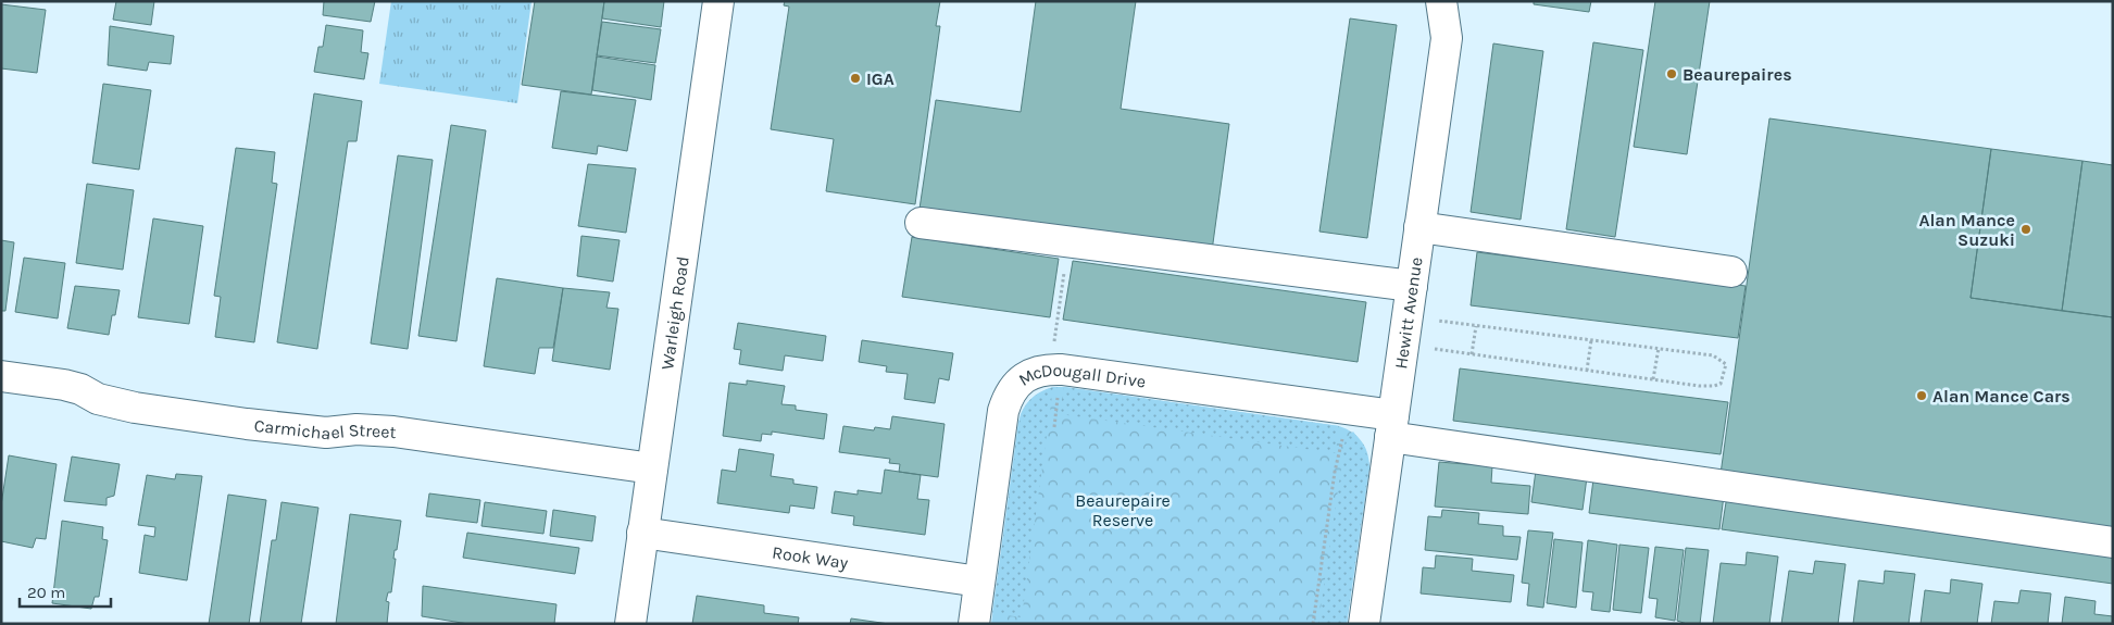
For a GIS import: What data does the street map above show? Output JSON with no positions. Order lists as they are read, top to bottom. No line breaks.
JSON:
{"streets":{"street":["Hewitt Avenue","Warleigh Road","McDougall Drive","Carmichael Street","Rook Way"]},"crossings":[["Hewitt Avenue","McDougall Drive"],["Warleigh Road","Carmichael Street"],["Warleigh Road","Rook Way"],["McDougall Drive","Rook Way"]],"parks":["Beaurepaire Reserve"],"places":["Beaurepaires","IGA","Alan Mance Suzuki","Alan Mance Cars"],"scale_bar":"20 m"}
